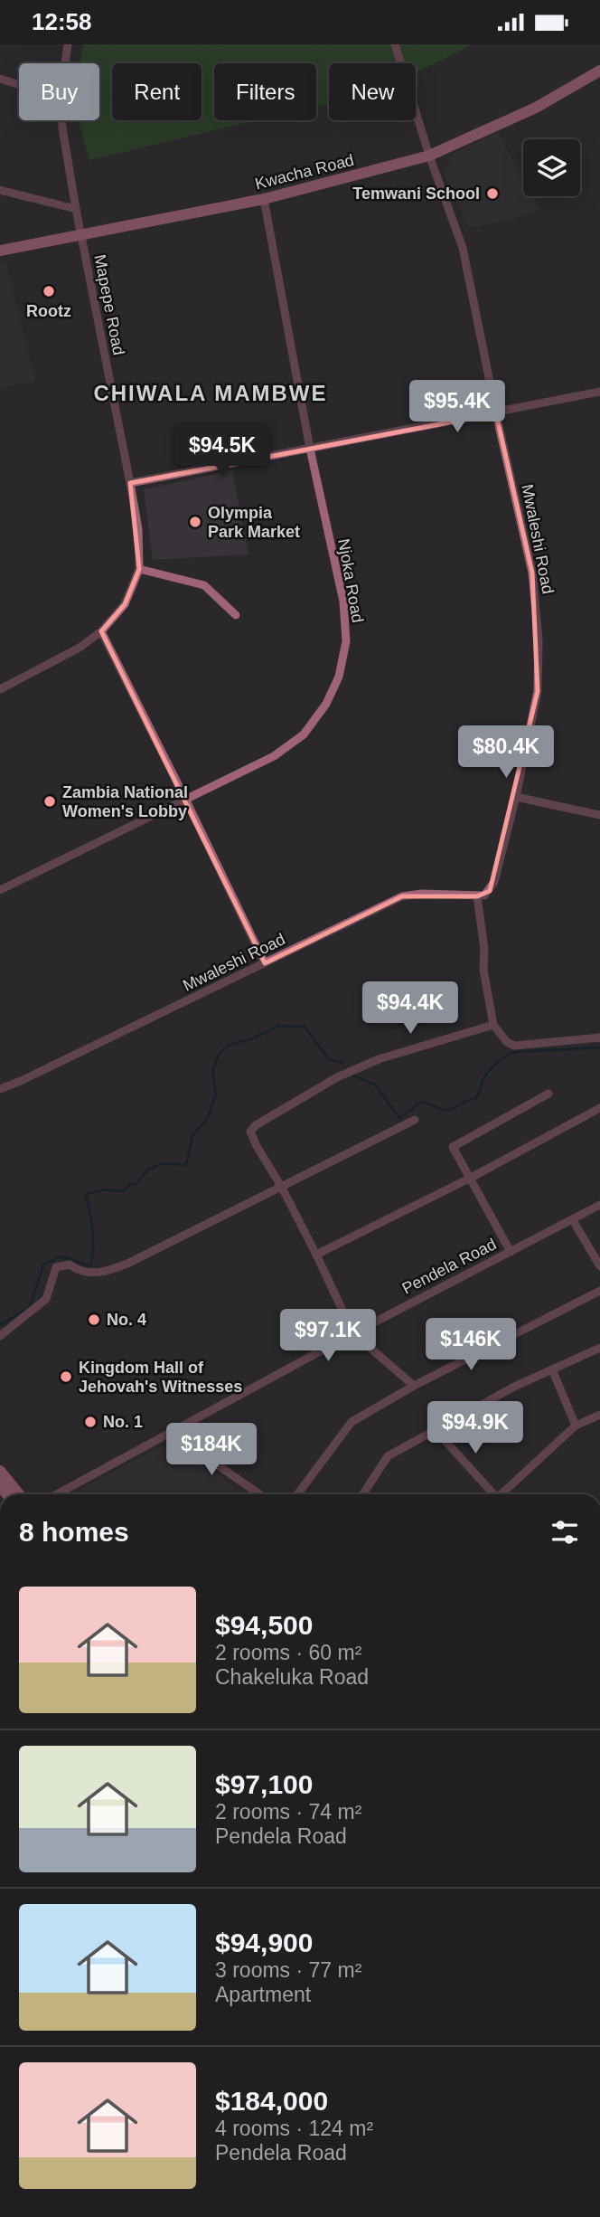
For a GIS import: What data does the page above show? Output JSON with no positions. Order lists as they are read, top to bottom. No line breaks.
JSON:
{"streets":{"main road":["Kwacha Road"],"street":["Mapepe Road","Mwaleshi Road","Njoka Road","Pendela Road"]},"crossings":[["Kwacha Road","Mapepe Road"],["Kwacha Road","Mwaleshi Road"],["Kwacha Road","Njoka Road"]],"districts":["CHIWALA MAMBWE"],"places":["Temwani School","Rootz","Olympia Park Market","Zambia National Women's Lobby","No. 4","Kingdom Hall of Jehovah's Witnesses","No. 1"],"page":{"status":"12:58","chip":["Buy","Rent","Filters","New"],"price":["$95.4K","$94.5K","$80.4K","$94.4K","$97.1K","$146K","$94.9K","$184K"],"heading":"8 homes","list":[{"name":"$94,500","note":"2 rooms · 60 m² · Chakeluka Road"},{"name":"$97,100","note":"2 rooms · 74 m² · Pendela Road"},{"name":"$94,900","note":"3 rooms · 77 m² · Apartment"},{"name":"$184,000","note":"4 rooms · 124 m² · Pendela Road"}]}}
